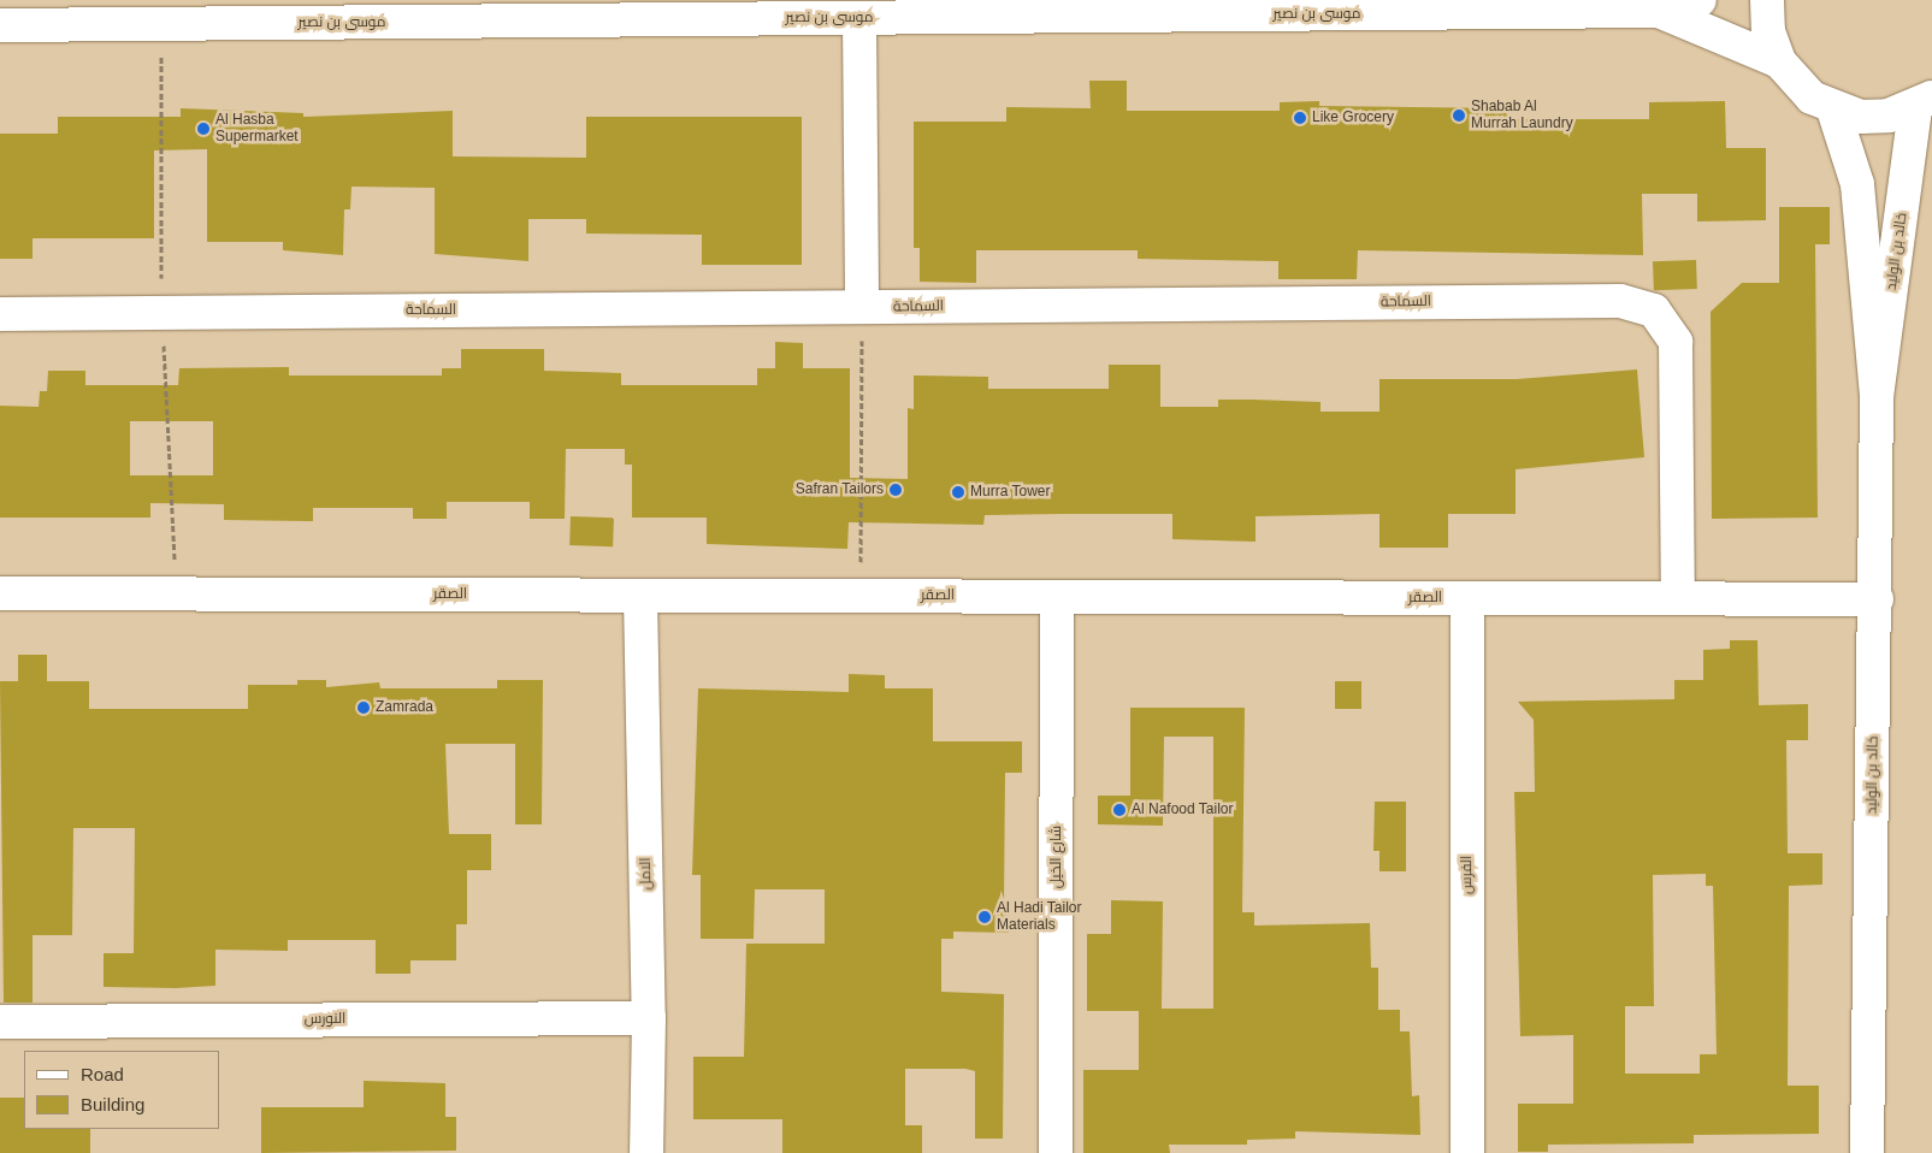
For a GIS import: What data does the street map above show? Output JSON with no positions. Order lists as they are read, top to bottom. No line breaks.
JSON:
{"streets":{"street":["موسى بن نصير","خالد بن الوليد","السماحة","الصقر","شارع الخيل","الامل","الفرس","النورس"]},"crossings":[["خالد بن الوليد","الصقر"],["السماحة","الصقر"],["الصقر","شارع الخيل"],["الصقر","الامل"],["الصقر","الفرس"],["الامل","النورس"]],"places":["Shabab Al Murrah Laundry","Like Grocery","Al Hasba Supermarket","Safran Tailors","Murra Tower","Zamrada","Al Nafood Tailor","Al Hadi Tailor Materials"],"legend":["Road","Building"]}
